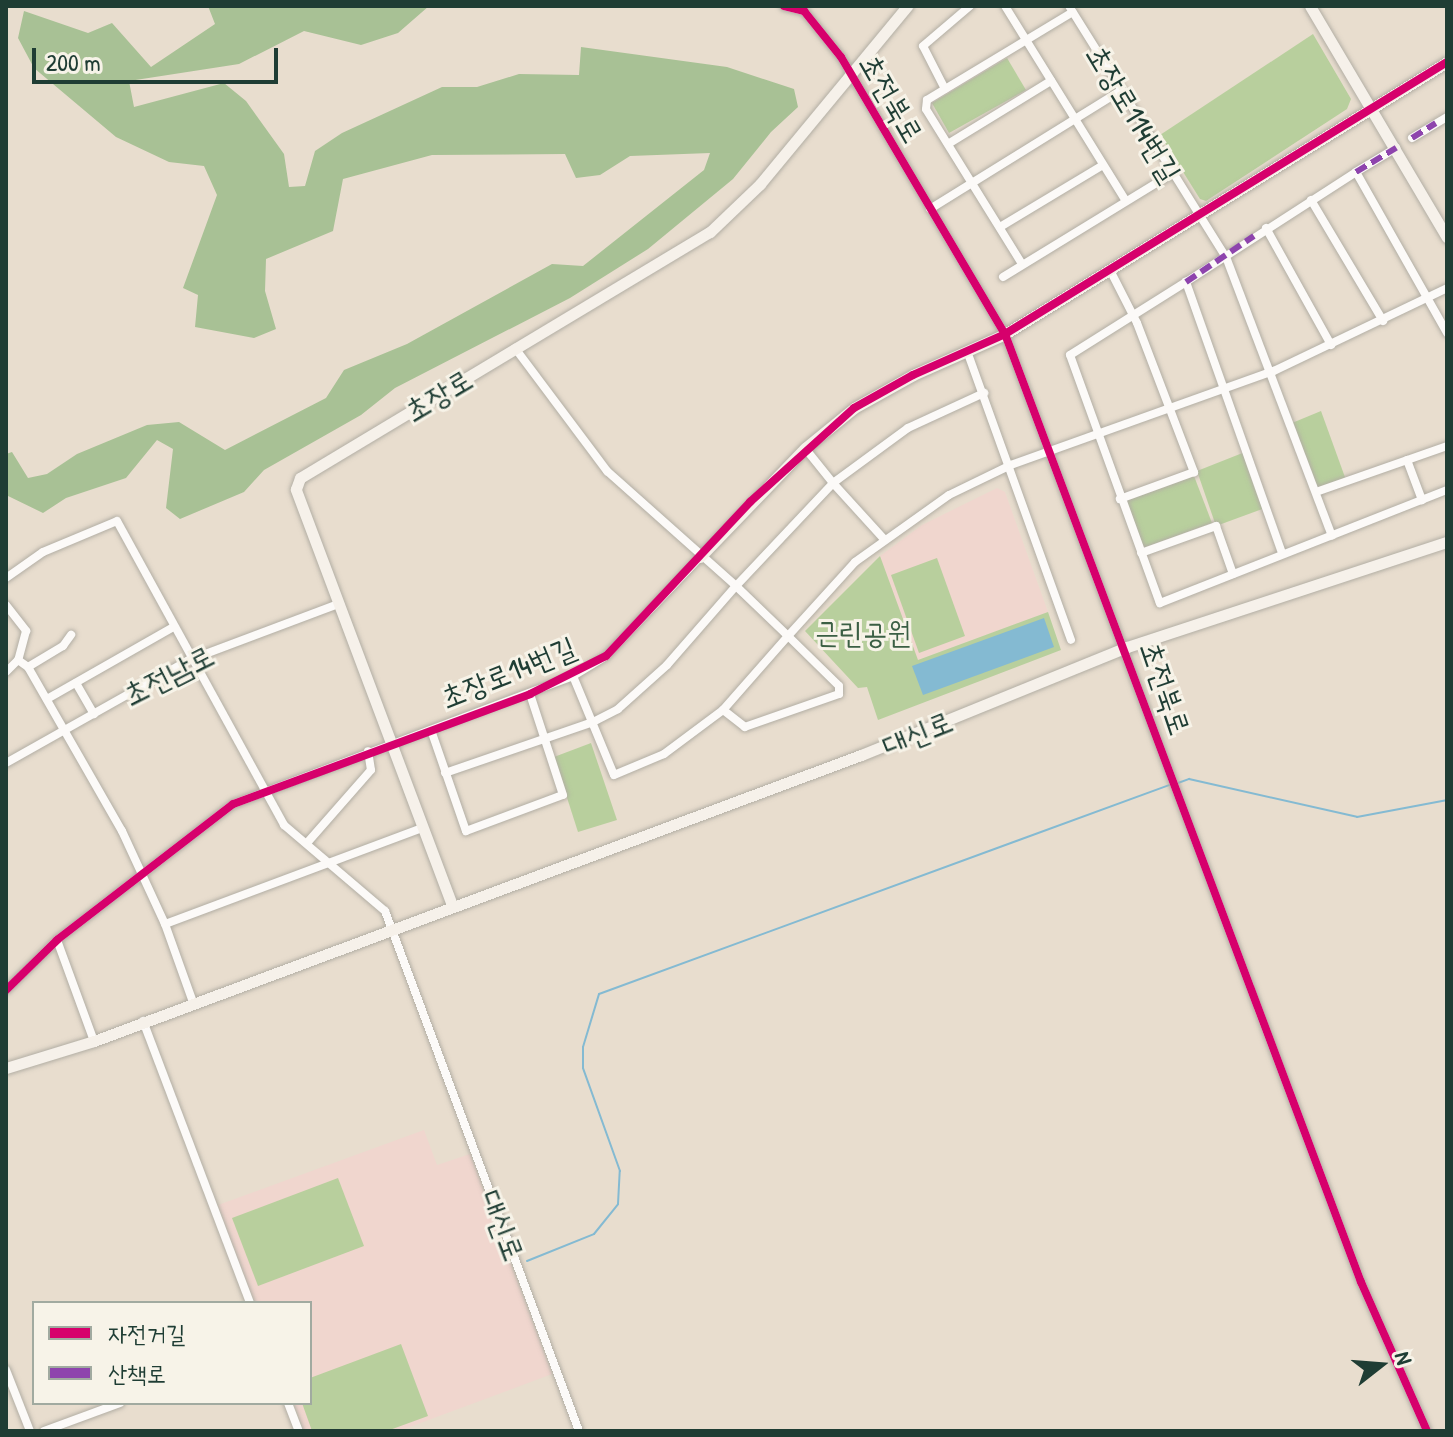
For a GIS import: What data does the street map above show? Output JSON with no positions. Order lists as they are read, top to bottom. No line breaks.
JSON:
{"streets":{"street":["초전북로","초장로114번길","초장로","초장로14번길","초전남로","대신로"]},"crossings":[["초전북로","초장로"],["초전북로","대신로"],["초장로","초장로14번길"],["초장로","초전남로"],["초장로","대신로"]],"parks":["근린공원"],"legend":["자전거길","산책로"],"scale_bar":"200 m","north":"right"}
